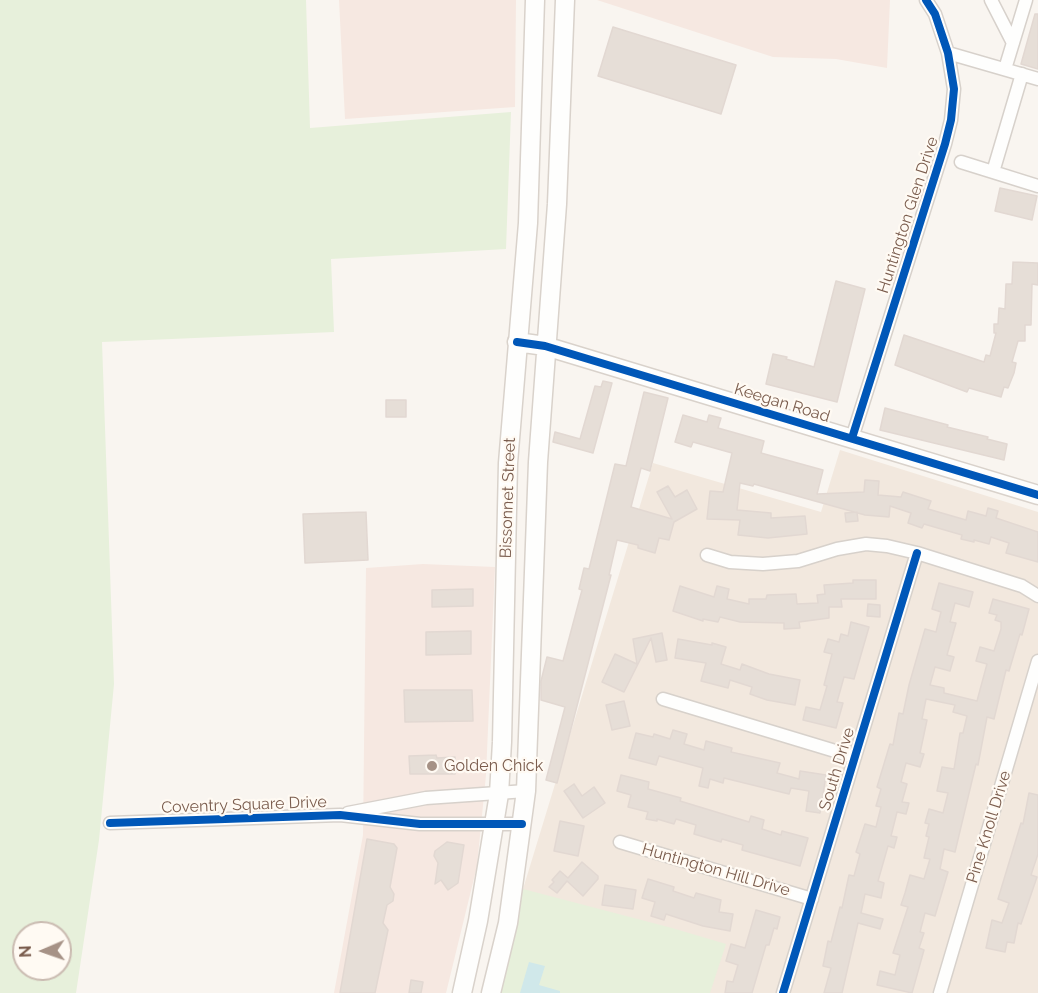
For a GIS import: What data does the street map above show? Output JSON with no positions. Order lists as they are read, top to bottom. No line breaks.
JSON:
{"streets":{"main road":["Keegan Road","Bissonnet Street"],"street":["Huntington Glen Drive","South Drive","Coventry Square Drive","Pine Knoll Drive","Huntington Hill Drive"]},"crossings":[["Huntington Glen Drive","Keegan Road"],["Keegan Road","Bissonnet Street"],["Bissonnet Street","Coventry Square Drive"],["South Drive","Huntington Hill Drive"]],"places":["Golden Chick"],"north":"left"}
